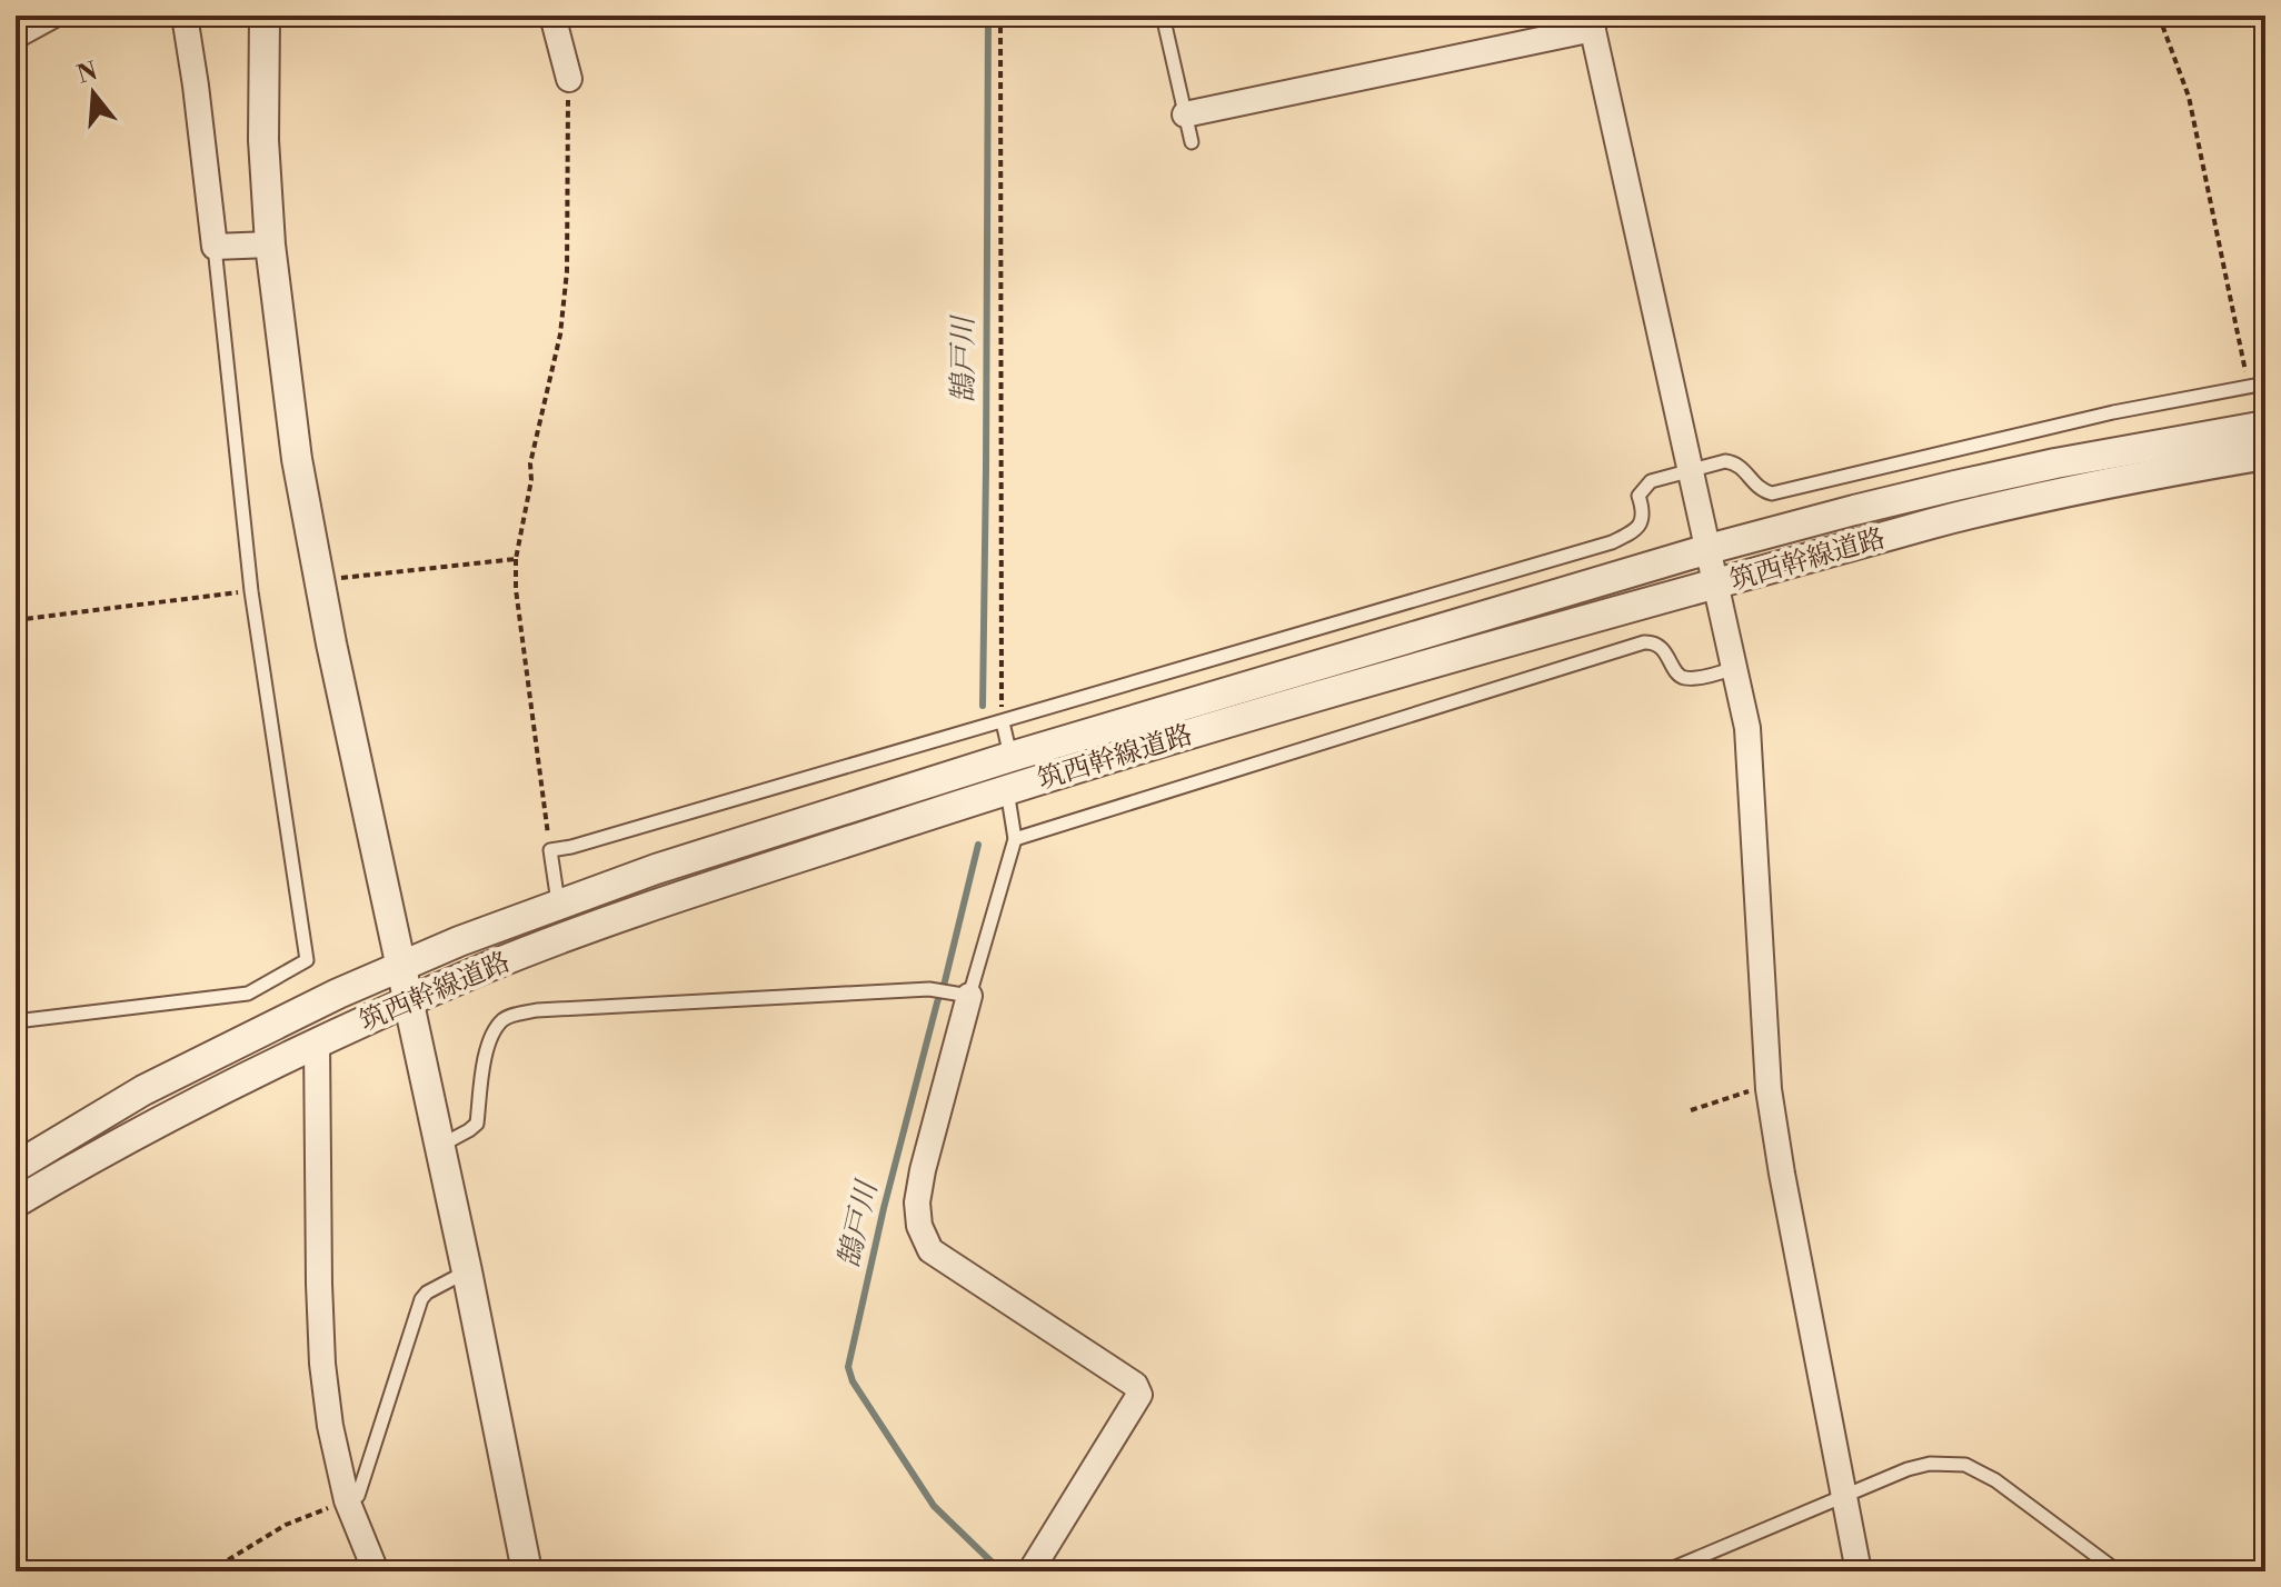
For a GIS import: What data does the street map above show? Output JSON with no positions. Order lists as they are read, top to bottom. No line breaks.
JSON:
{"streets":{"street":["筑西幹線道路"]},"water":["鵠戸川"],"north":"top"}
